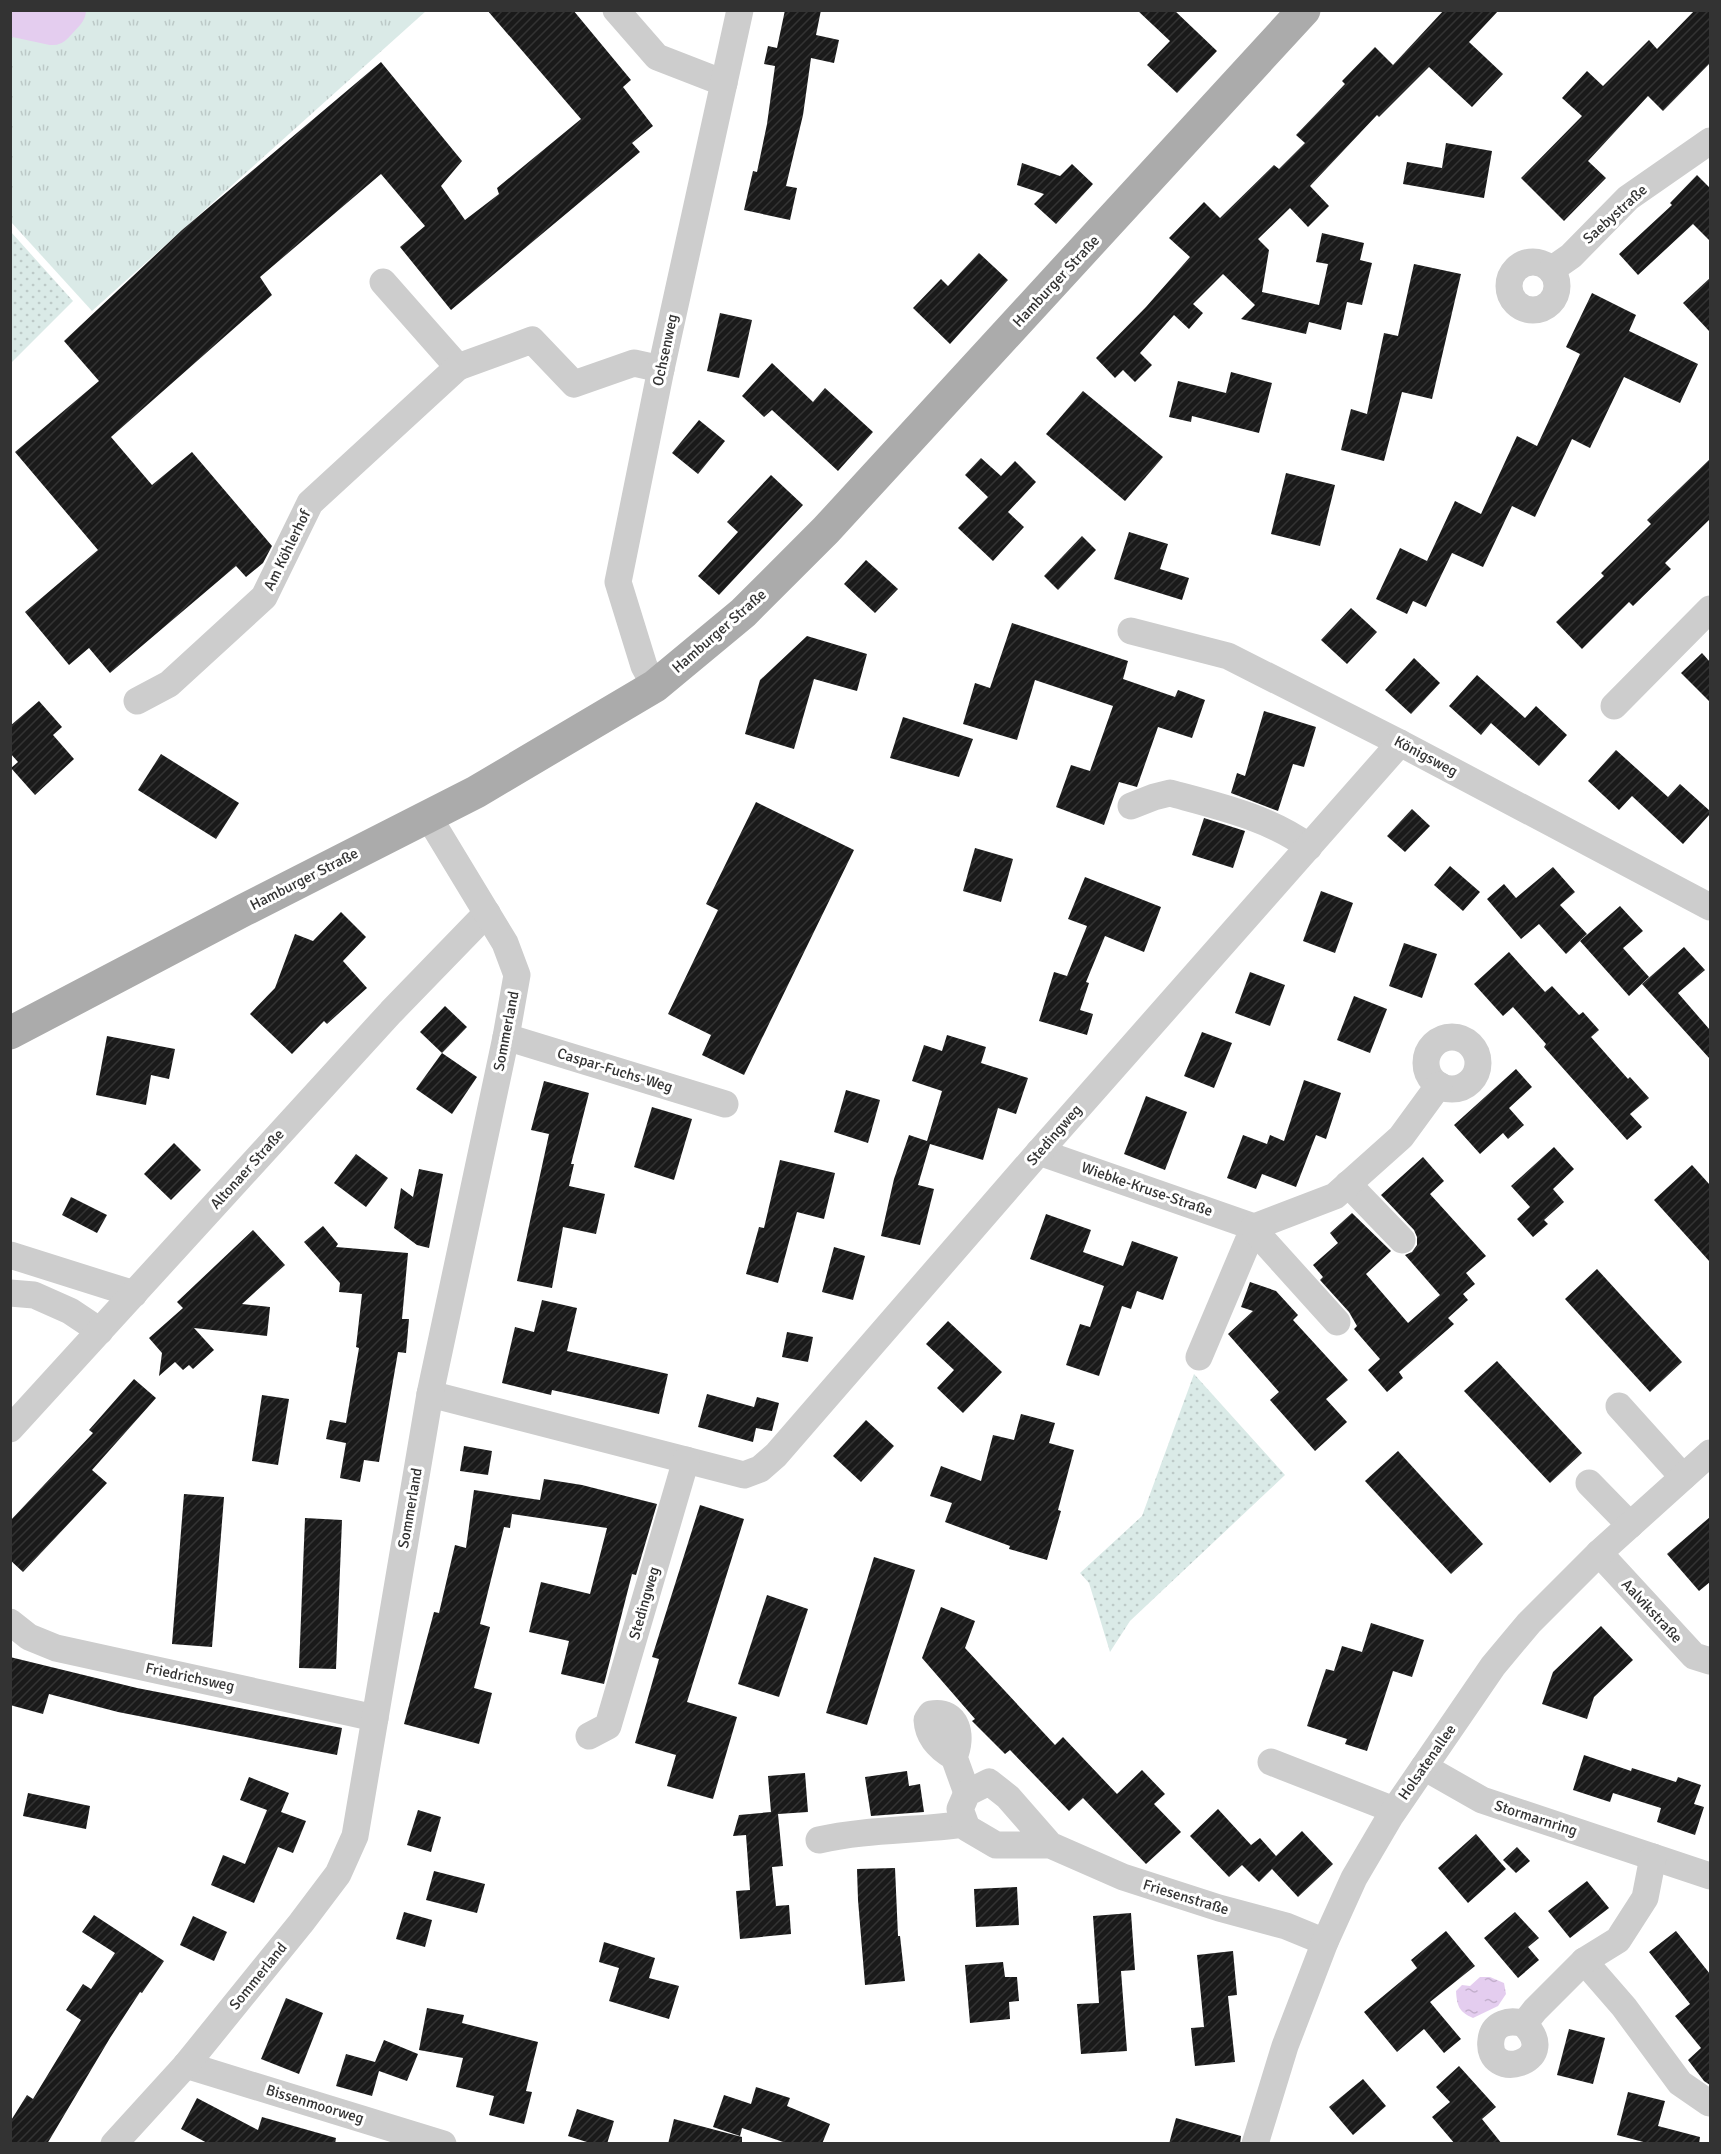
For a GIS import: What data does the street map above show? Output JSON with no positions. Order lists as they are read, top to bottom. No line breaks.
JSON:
{"streets":{"main road":["Hamburger Straße"],"street":["Saebystraße","Ochsenweg","Am Köhlerhof","Königsweg","Sommerland","Caspar-Fuchs-Weg","Stedingweg","Altonaer Straße","Wiebke-Kruse-Straße","Aalvikstraße","Friedrichsweg","Holsatenallee","Stormarnring","Friesenstraße","Bissenmoorweg"]},"crossings":[["Hamburger Straße","Ochsenweg"],["Hamburger Straße","Sommerland"],["Ochsenweg","Am Köhlerhof"],["Königsweg","Stedingweg"],["Sommerland","Caspar-Fuchs-Weg"],["Sommerland","Stedingweg"],["Sommerland","Altonaer Straße"],["Sommerland","Friedrichsweg"],["Sommerland","Bissenmoorweg"],["Stedingweg","Wiebke-Kruse-Straße"],["Aalvikstraße","Holsatenallee"],["Holsatenallee","Stormarnring"],["Holsatenallee","Friesenstraße"]]}
